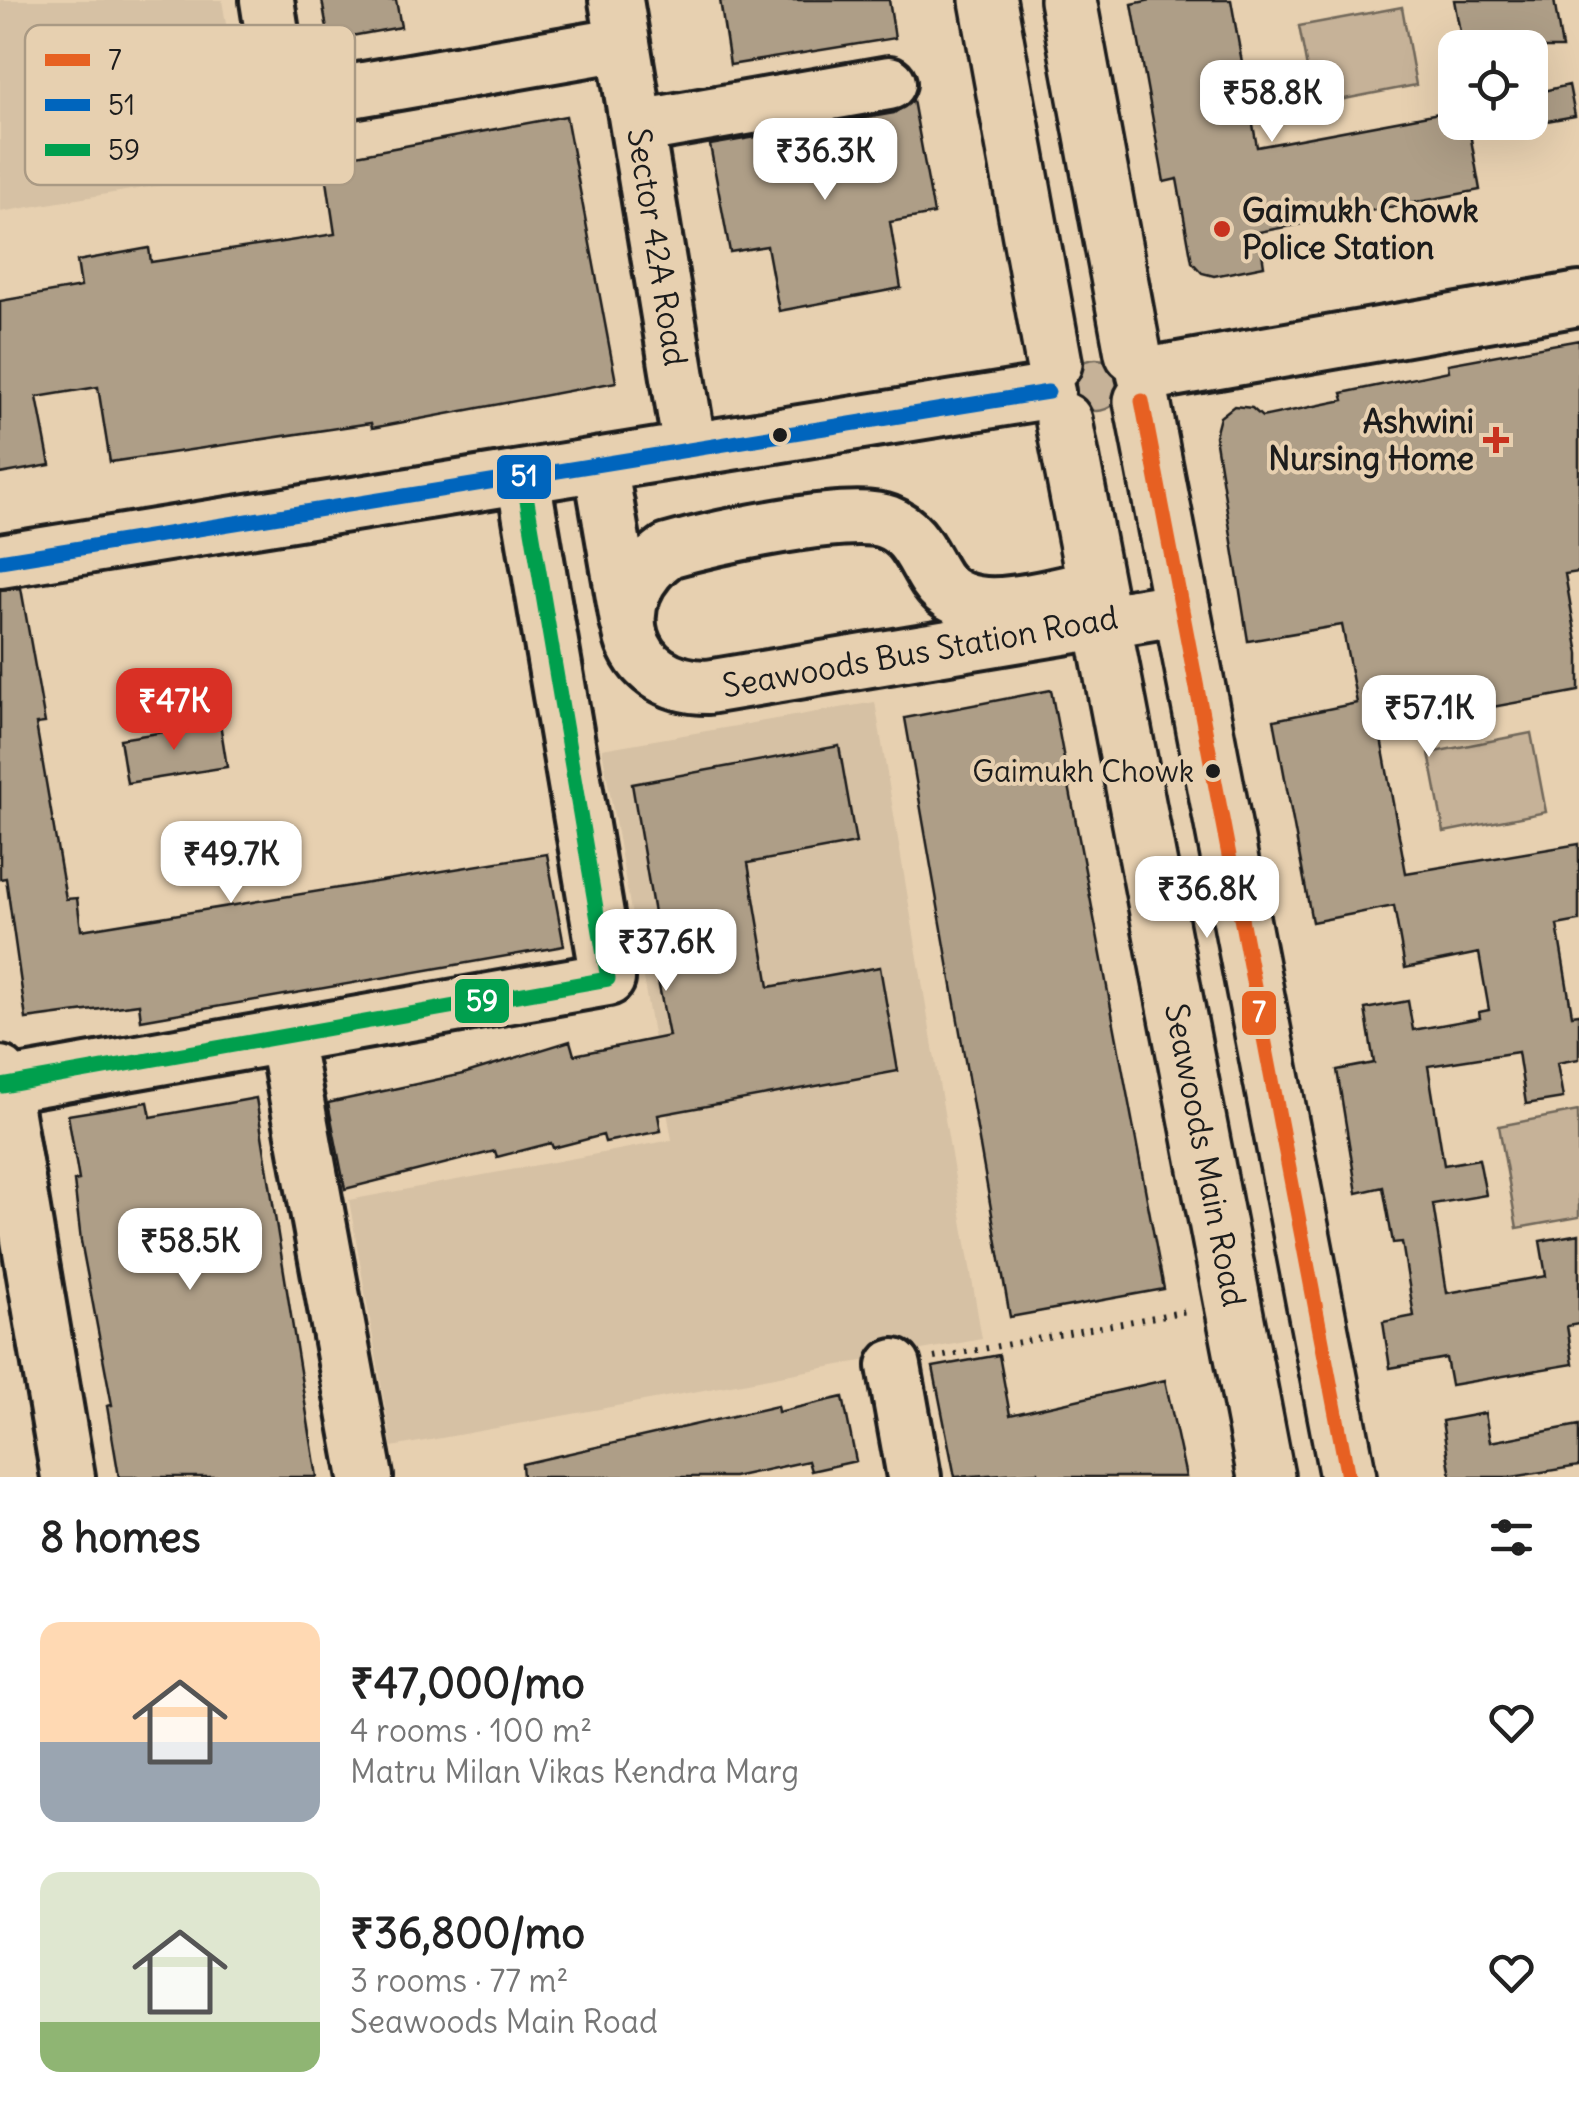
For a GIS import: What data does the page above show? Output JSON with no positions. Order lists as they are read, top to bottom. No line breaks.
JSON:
{"streets":{"main road":["Seawoods Main Road"],"street":["Sector 42A Road","Seawoods Bus Station Road"]},"crossings":[["Seawoods Bus Station Road","Seawoods Main Road"]],"places":{"other":["Gaimukh Chowk Police Station","Gaimukh Chowk"],"health":["Ashwini Nursing Home"]},"lines":["transit line 51","transit line 7","transit line 59"],"legend":["7","51","59"],"page":{"price":["₹58.8K","₹36.3K","₹47K","₹57.1K","₹49.7K","₹36.8K","₹37.6K","₹58.5K"],"heading":"8 homes","list":[{"name":"₹47,000/mo","note":"4 rooms · 100 m² · Matru Milan Vikas Kendra Marg"},{"name":"₹36,800/mo","note":"3 rooms · 77 m² · Seawoods Main Road"}]}}
